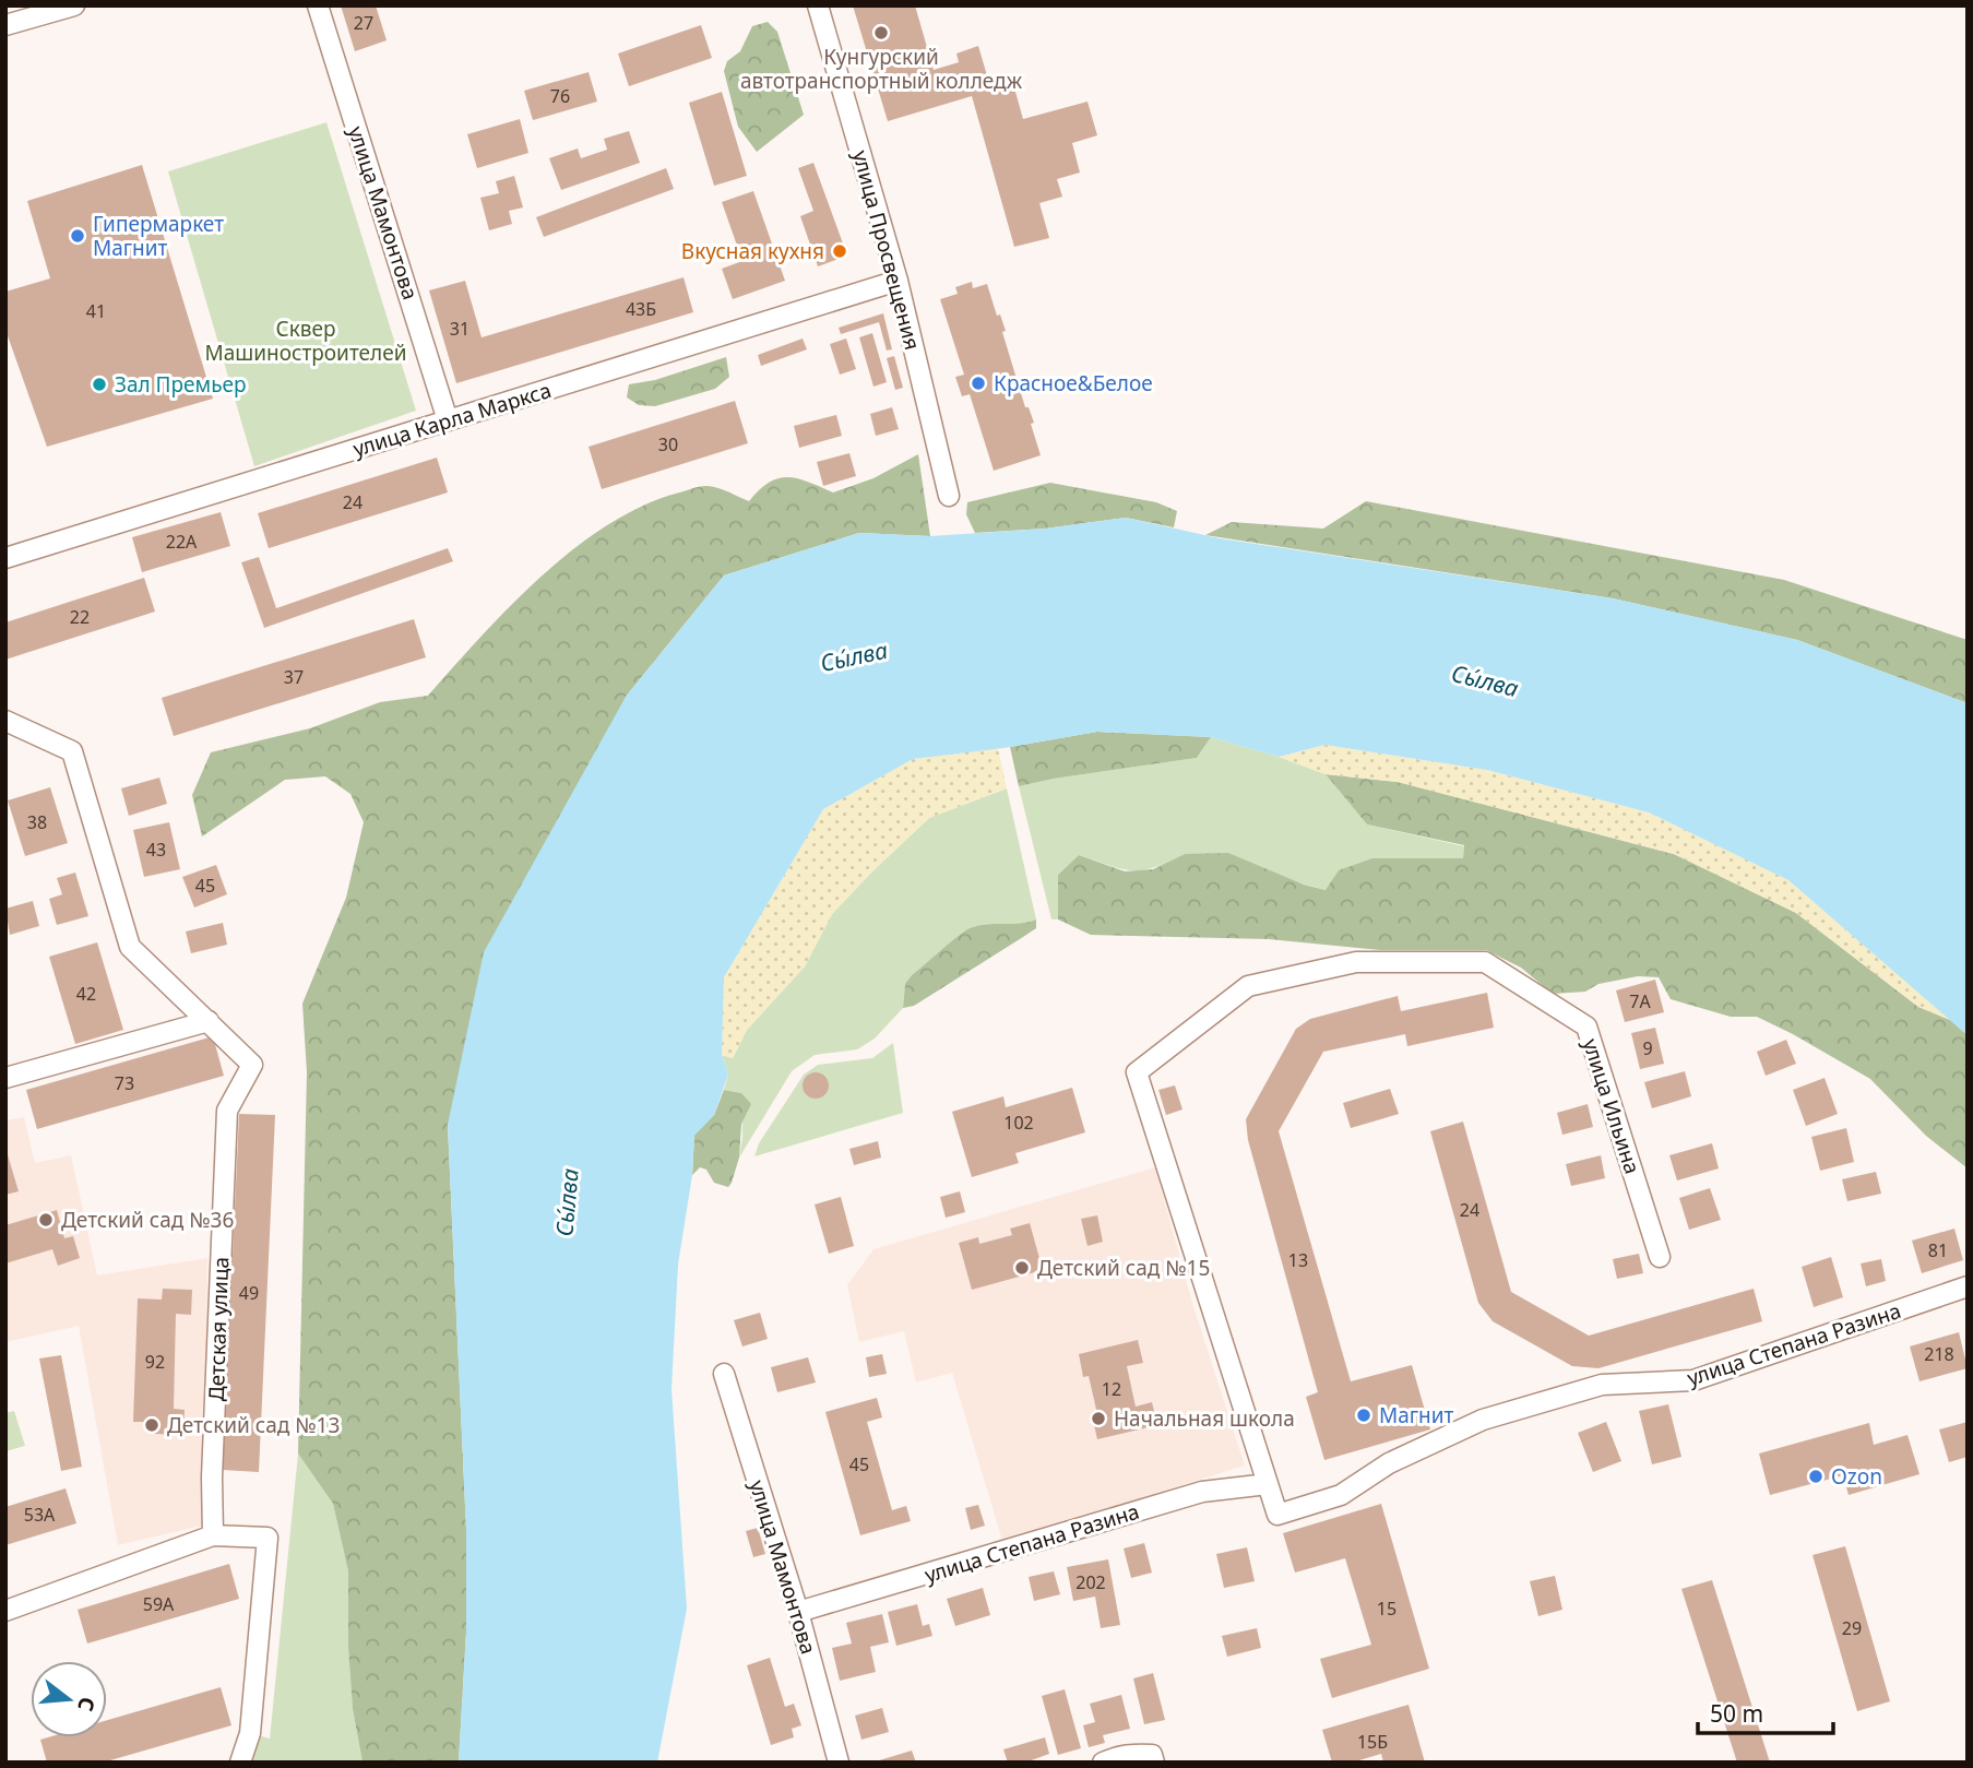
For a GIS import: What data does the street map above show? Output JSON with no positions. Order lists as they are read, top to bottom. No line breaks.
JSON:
{"streets":{"street":["улица Мамонтова","улица Просвещения","улица Карла Маркса","улица Ильина","Детская улица","улица Степана Разина"]},"crossings":[["улица Мамонтова","улица Карла Маркса"],["улица Мамонтова","улица Степана Разина"],["улица Просвещения","улица Карла Маркса"],["улица Ильина","улица Степана Разина"]],"water":["Сы́лва"],"parks":["Сквер Машиностроителей"],"places":["Кунгурский автотранспортный колледж","Гипермаркет Магнит","Вкусная кухня","Красное&Белое","Зал Премьер","Детский сад №36","Детский сад №15","Магнит","Начальная школа","Детский сад №13","Ozon"],"house_numbers":["27","76","43Б","41","31","30","24","22А","22","37","38","43","45","42","7А","9","73","102","24","81","13","49","218","92","12","45","53А","202","59А","15","29","15Б"],"scale_bar":"50 m","north":"right"}
